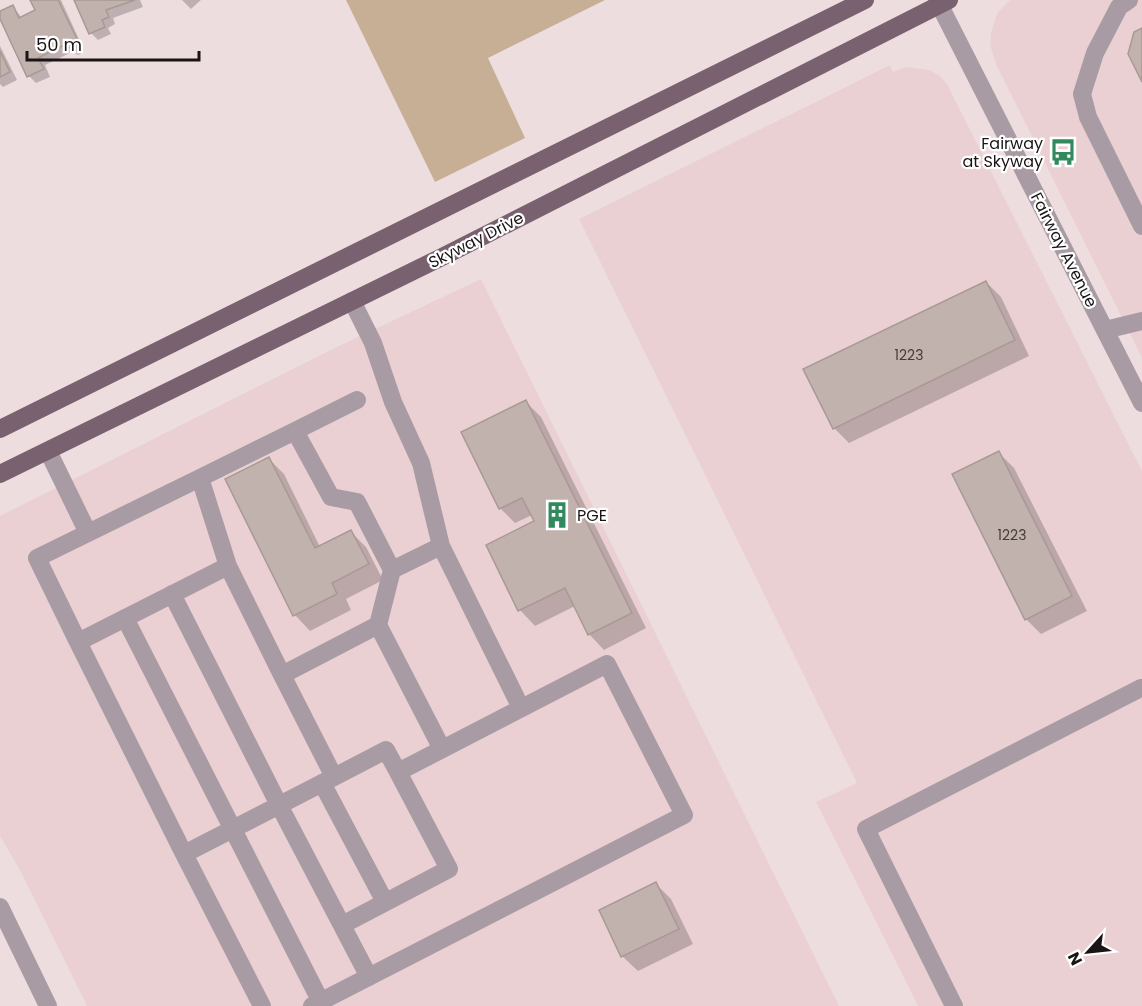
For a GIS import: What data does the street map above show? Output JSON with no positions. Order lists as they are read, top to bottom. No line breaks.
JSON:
{"streets":{"main road":["Skyway Drive"],"street":["Fairway Avenue"]},"crossings":[["Skyway Drive","Fairway Avenue"]],"places":{"bus stop":["Fairway at Skyway"],"building":["PGE"]},"house_numbers":["1223","1223"],"scale_bar":"50 m","north":"bottom left"}
